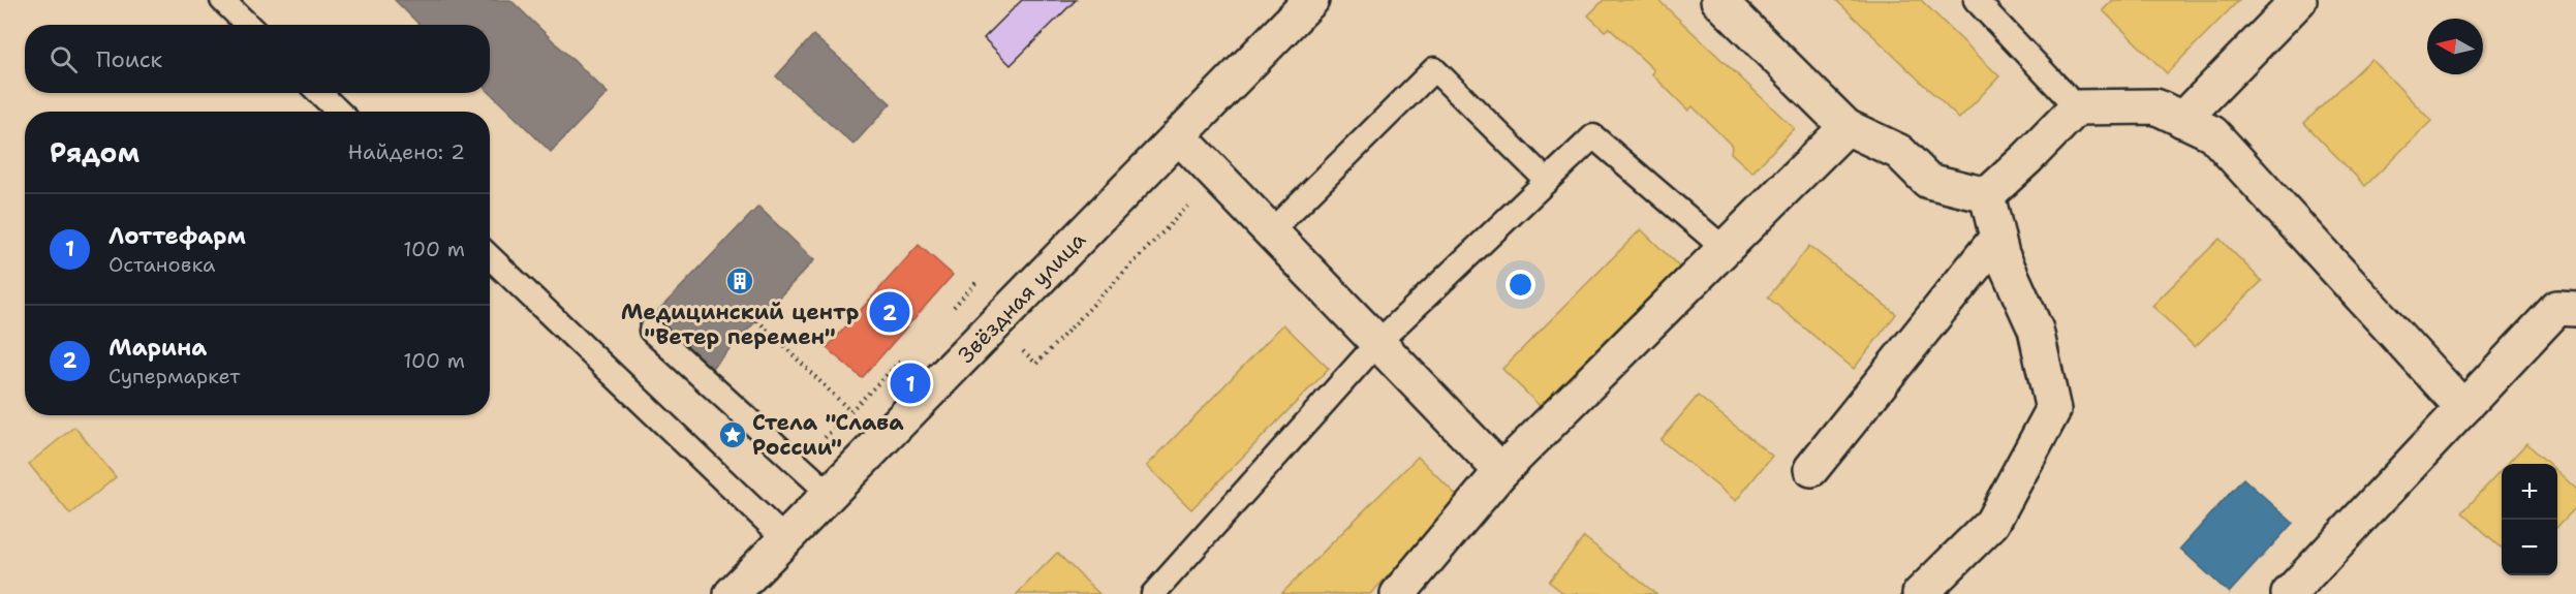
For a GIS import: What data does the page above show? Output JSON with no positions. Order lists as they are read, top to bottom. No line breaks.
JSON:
{"streets":{"street":["Звёздная улица"]},"places":{"building":["Медицинский центр \"Ветер перемен\""],"place":["Стела \"Слава России\""]},"north":"left","page":{"search":"Поиск","heading":["Рядом","Найдено: 2"],"list":[{"mark":"1","name":"Лоттефарм","note":"Остановка","value":"100 m"},{"mark":"2","name":"Марина","note":"Супермаркет","value":"100 m"}],"pins":["2","1"],"map_buttons":["+","−"]}}
